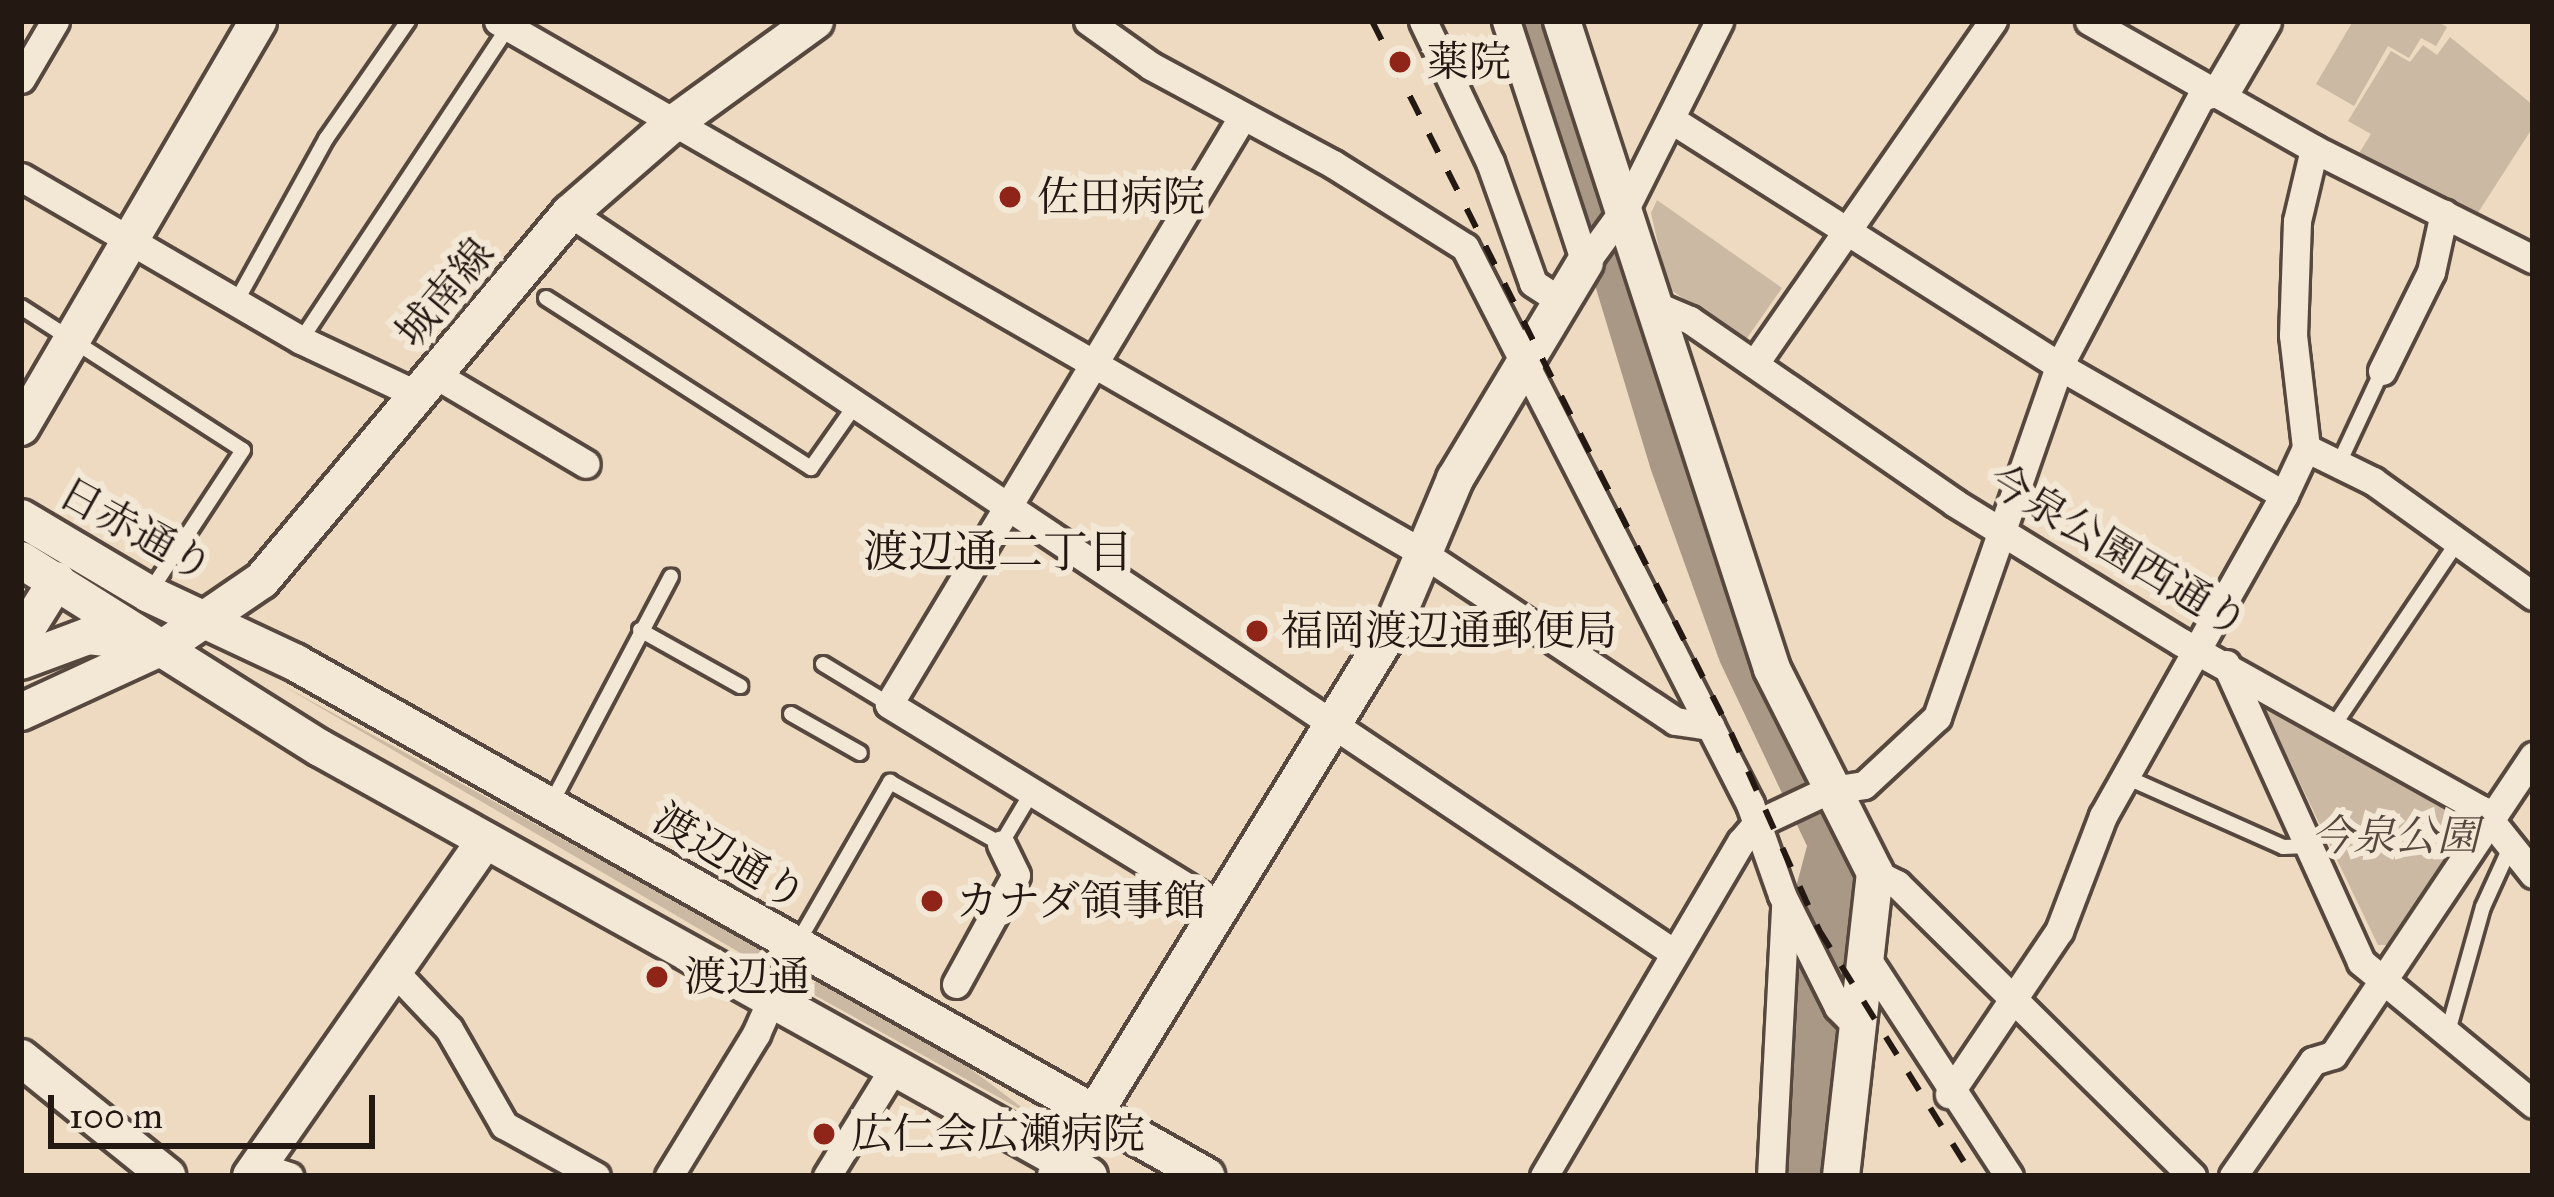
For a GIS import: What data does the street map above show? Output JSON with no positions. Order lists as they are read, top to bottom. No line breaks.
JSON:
{"streets":{"street":["城南線","日赤通り","今泉公園西通り","渡辺通り"]},"crossings":[["城南線","日赤通り"],["城南線","渡辺通り"],["日赤通り","渡辺通り"]],"districts":["渡辺通二丁目"],"parks":["今泉公園"],"places":["薬院","佐田病院","福岡渡辺通郵便局","カナダ領事館","渡辺通","広仁会広瀬病院"],"scale_bar":"100 m"}
